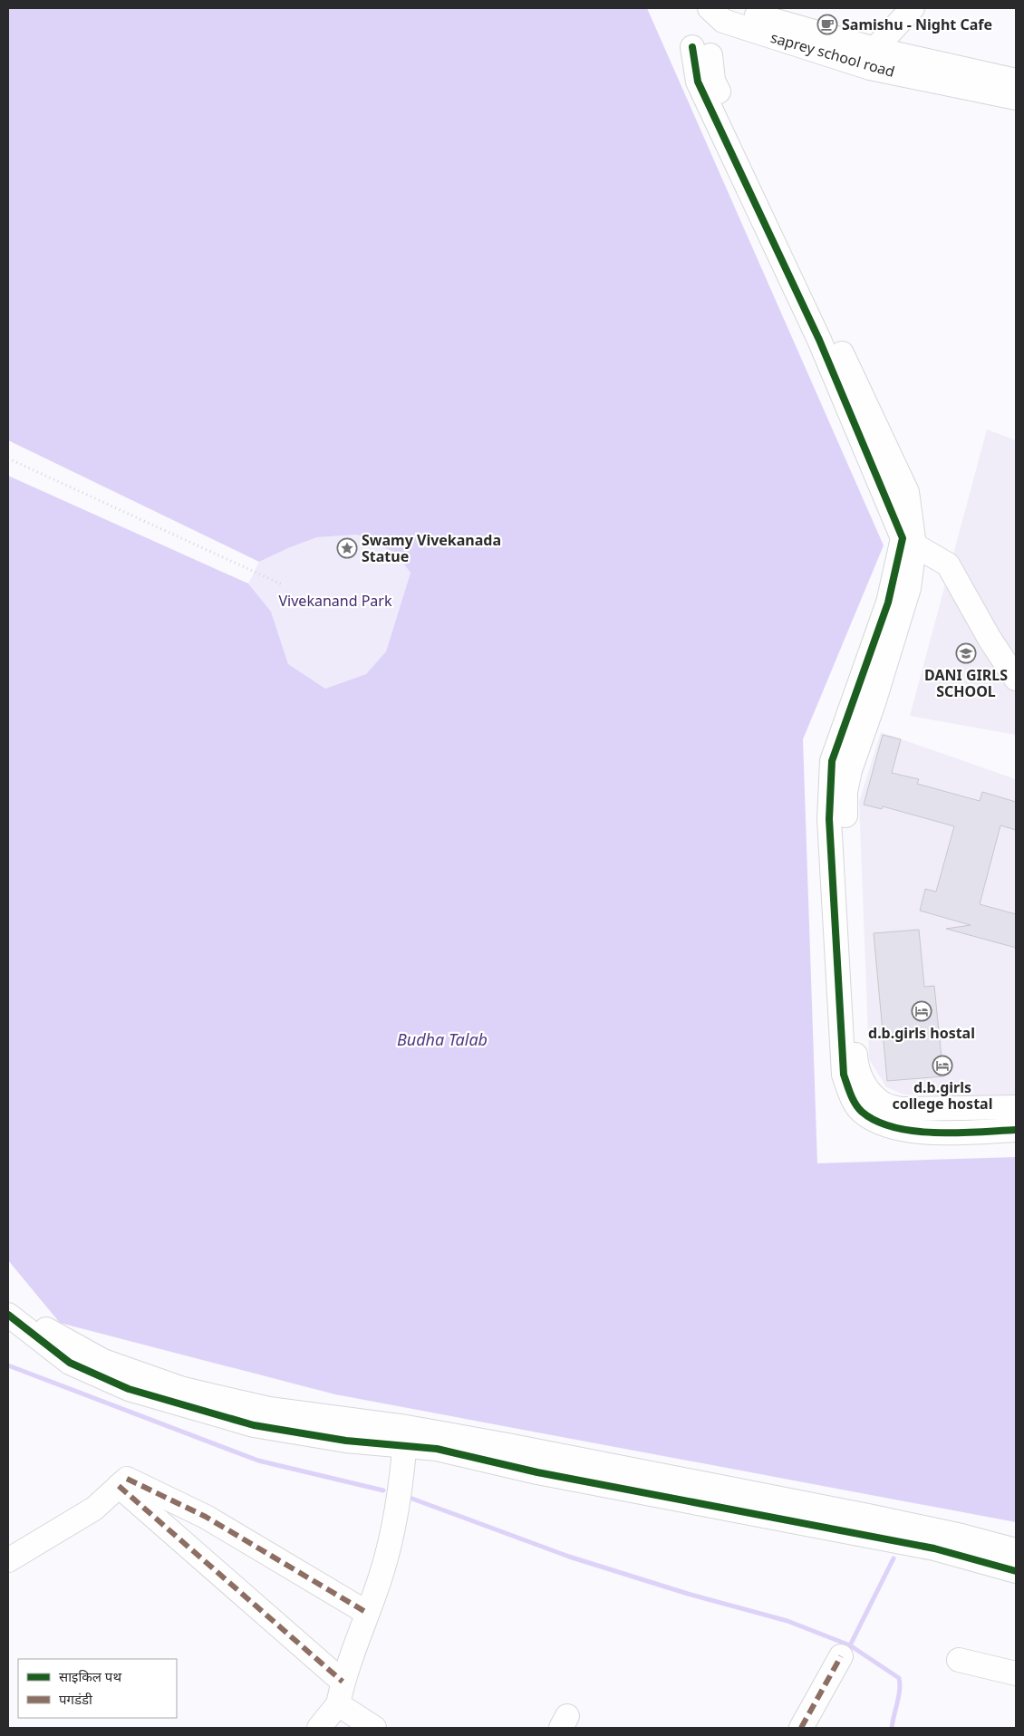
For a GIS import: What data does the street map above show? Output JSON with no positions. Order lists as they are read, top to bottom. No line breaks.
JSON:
{"streets":{"street":["saprey school road"]},"water":["Budha Talab"],"parks":["Vivekanand Park"],"places":{"cafe":["Samishu - Night Cafe"],"place":["Swamy Vivekanada Statue"],"school or university":["DANI GIRLS SCHOOL"],"hotel":["d.b.girls hostal","d.b.girls college hostal"]},"legend":["साइकिल पथ","पगडंडी"]}
